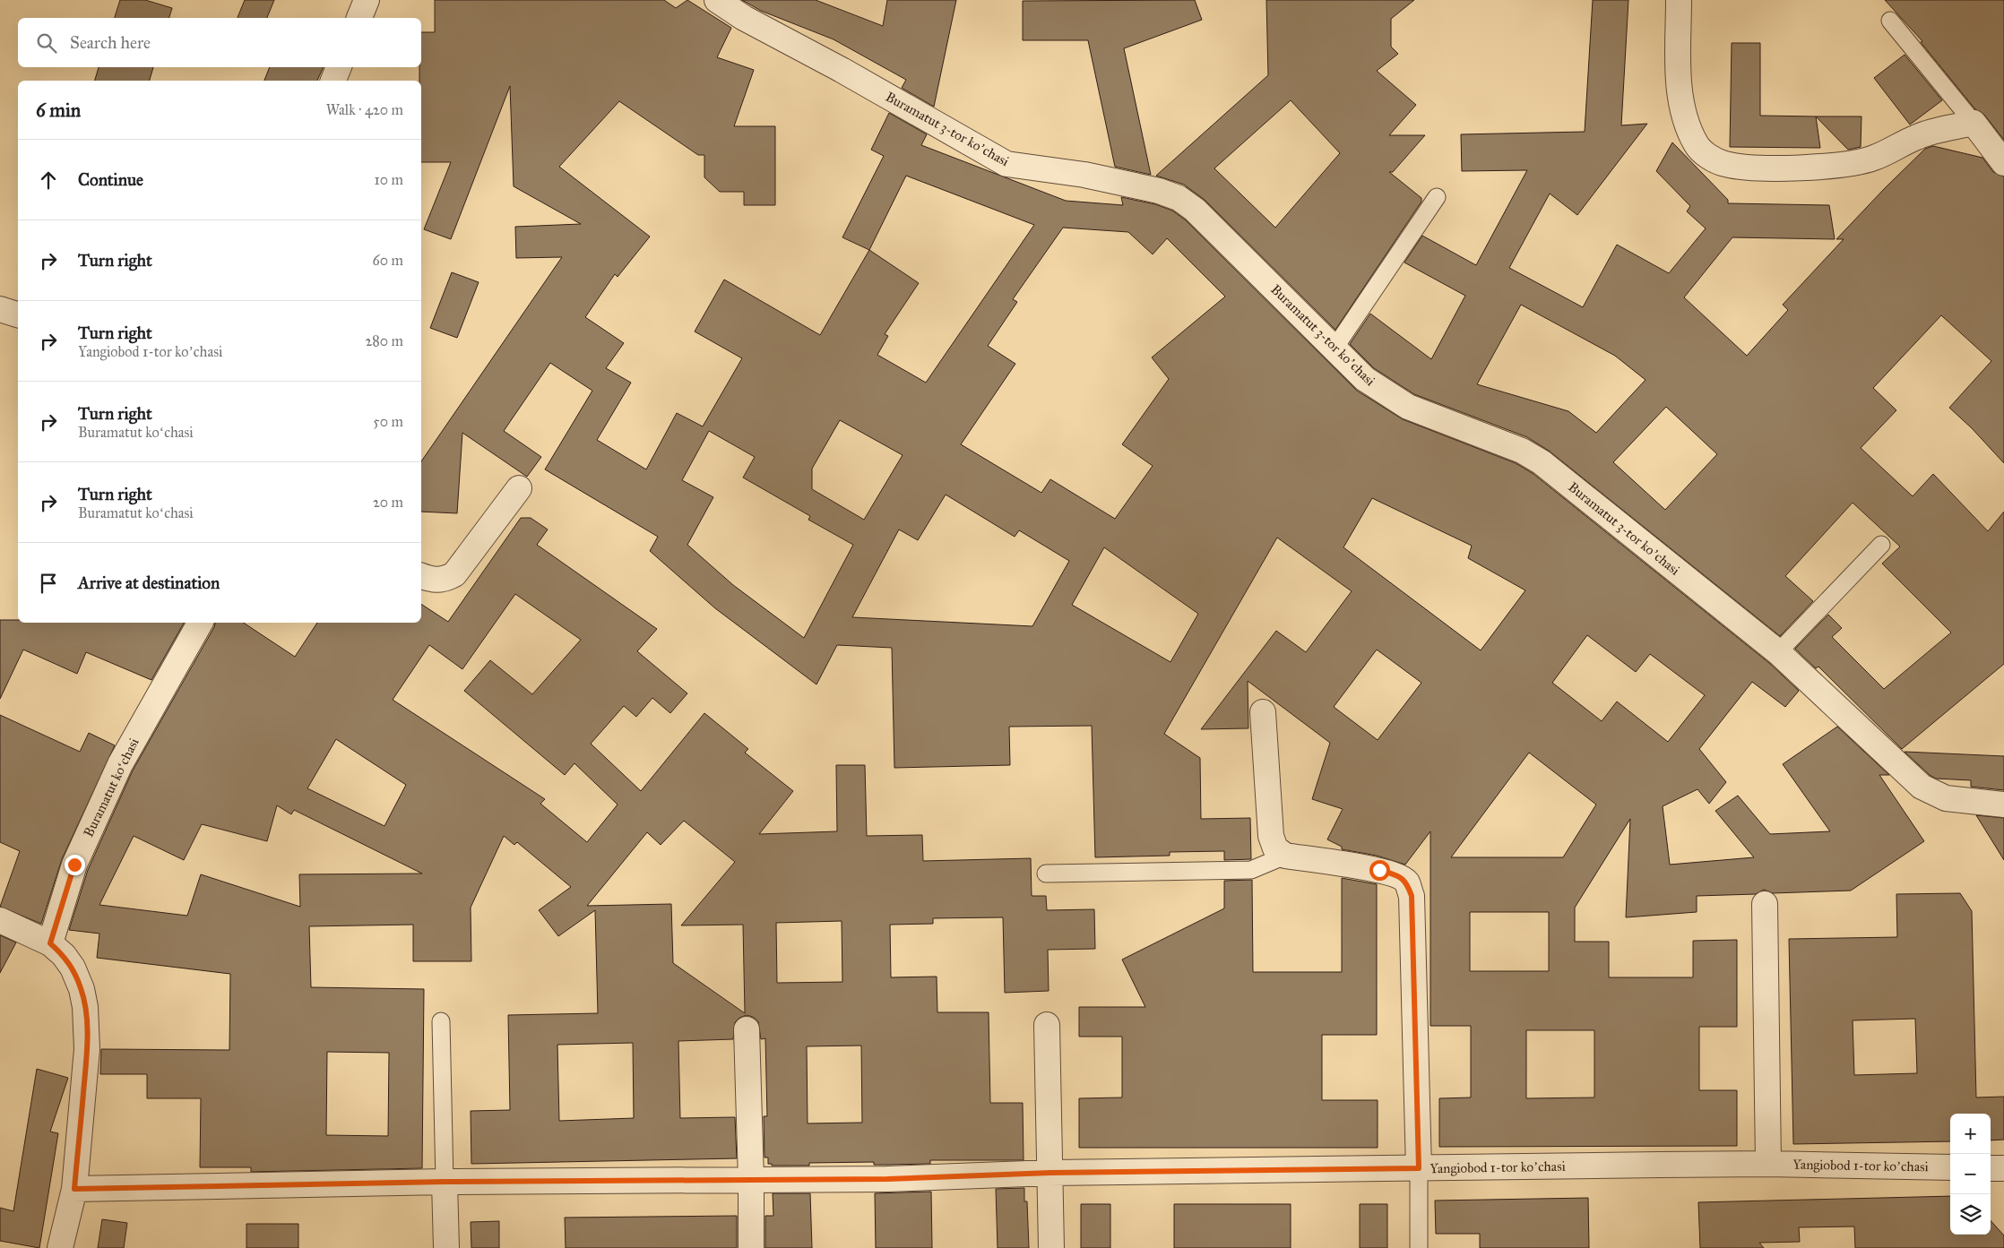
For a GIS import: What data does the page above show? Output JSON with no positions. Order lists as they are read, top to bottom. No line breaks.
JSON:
{"streets":{"street":["Buramatut 3-tor koʼchasi","Buramatut koʻchasi","Yangiobod 1-tor koʼchasi"]},"page":{"search":"Search here","heading":["6 min","Walk · 420 m"],"list":[["Continue","10 m"],["Turn right","60 m"],["Turn right","Yangiobod 1-tor koʼchasi","280 m"],["Turn right","Buramatut koʻchasi","50 m"],["Turn right","Buramatut koʻchasi","20 m"],"Arrive at destination"],"map_buttons":["+","−"]}}
